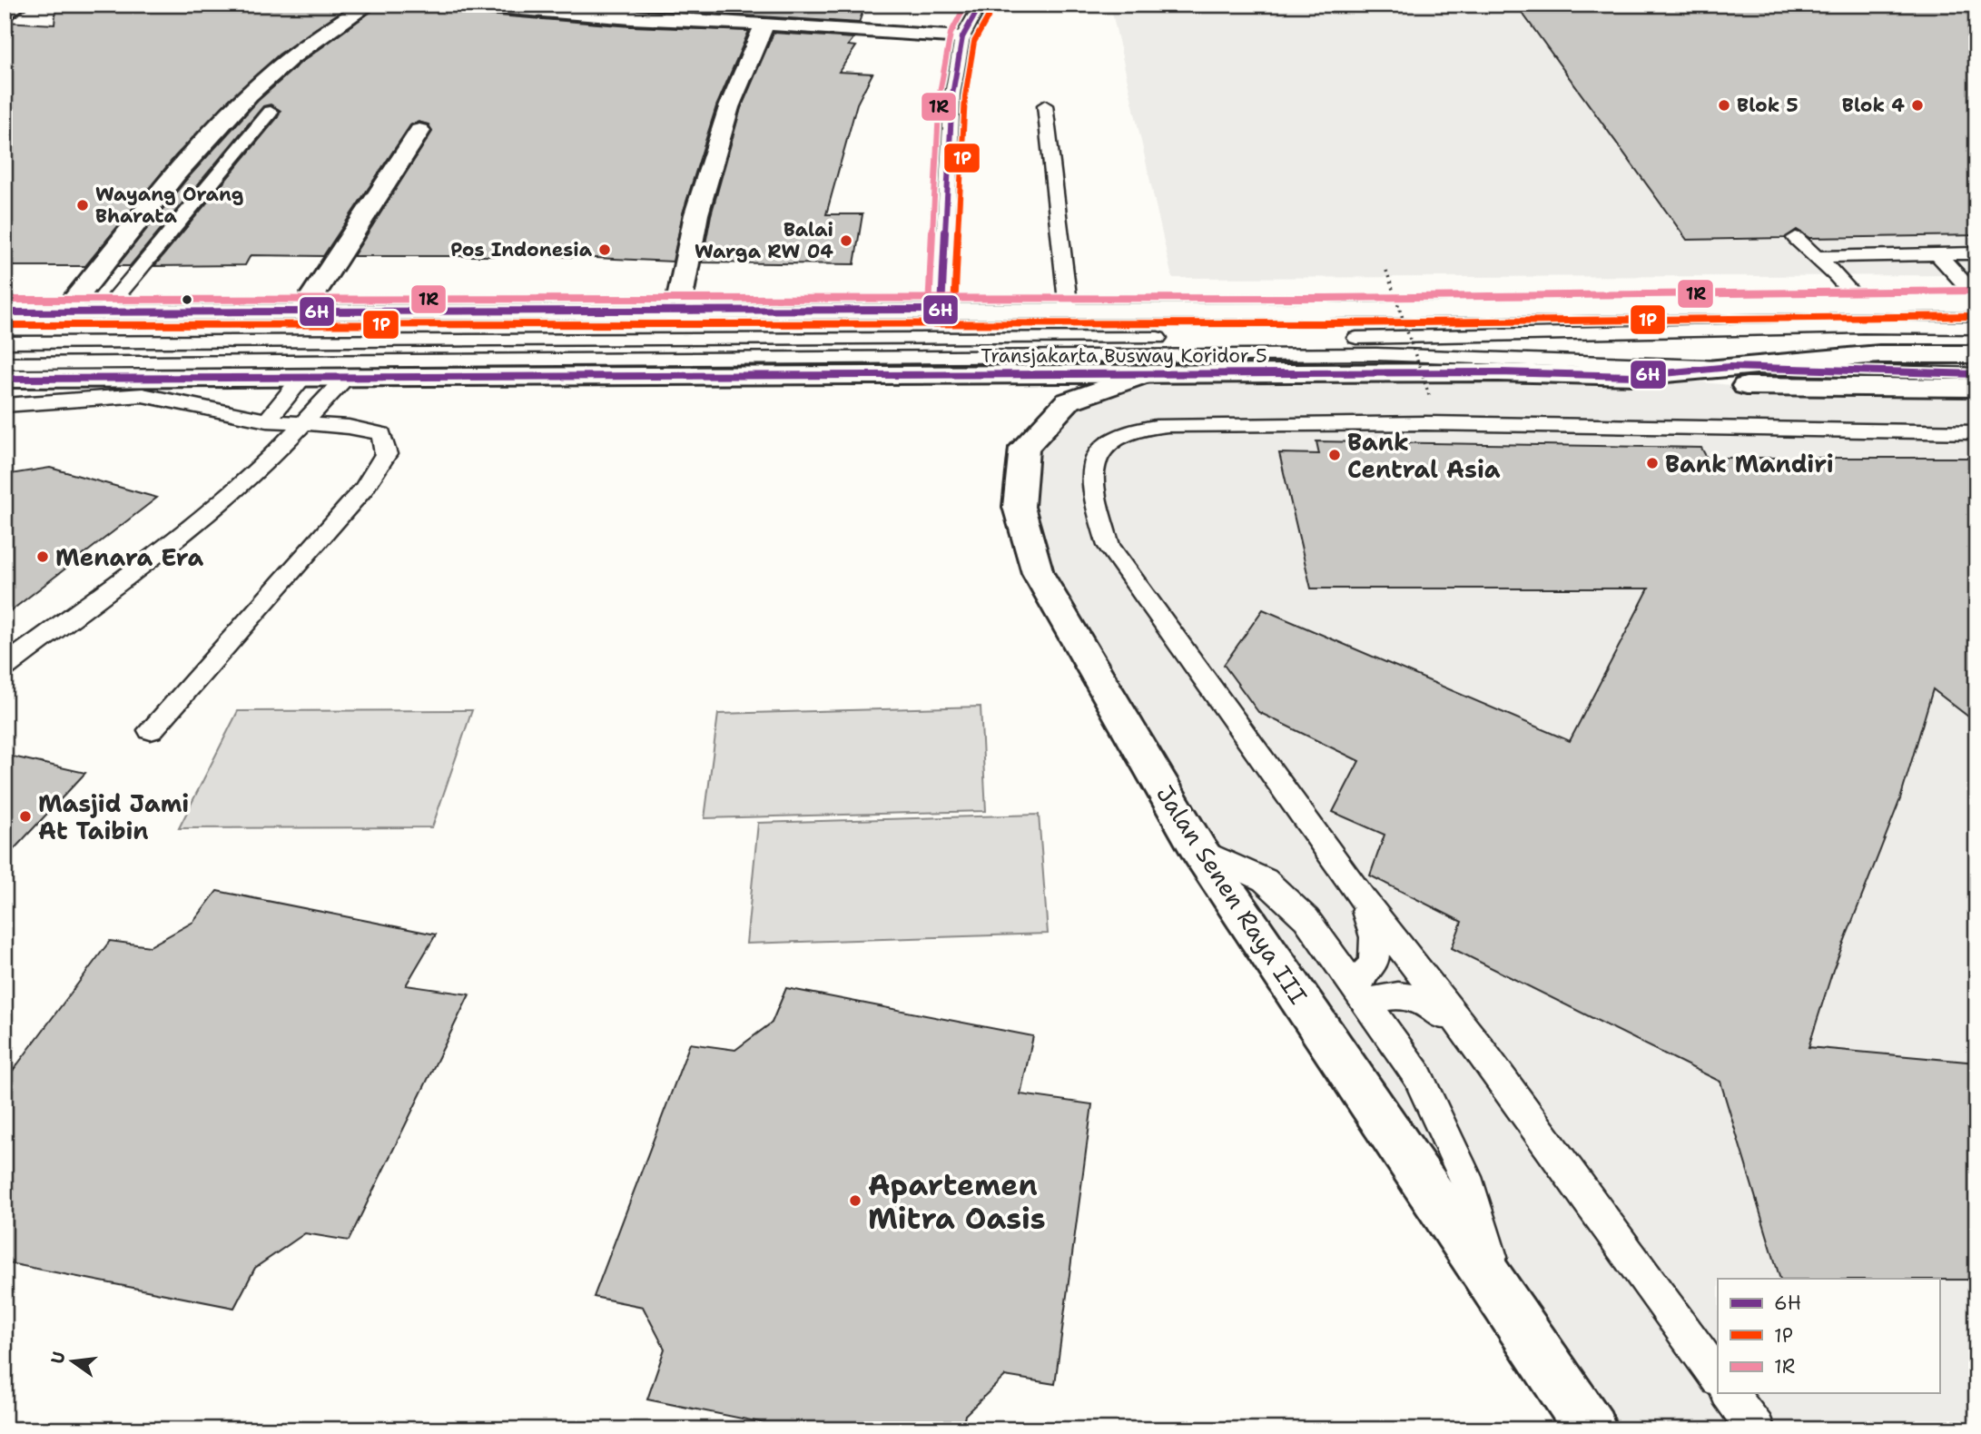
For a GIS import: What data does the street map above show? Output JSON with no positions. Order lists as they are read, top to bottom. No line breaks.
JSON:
{"streets":{"main road":["Jalan Senen Raya III"],"lane":["Transjakarta Busway Koridor 5"]},"places":["Blok 5","Blok 4","Wayang Orang Bharata","Balai Warga RW 04","Pos Indonesia","Bank Central Asia","Bank Mandiri","Menara Era","Masjid Jami At Taibin","Apartemen Mitra Oasis"],"lines":["transit line 6H","transit line 1R","transit line 1P"],"legend":["6H","1P","1R"],"north":"left"}
